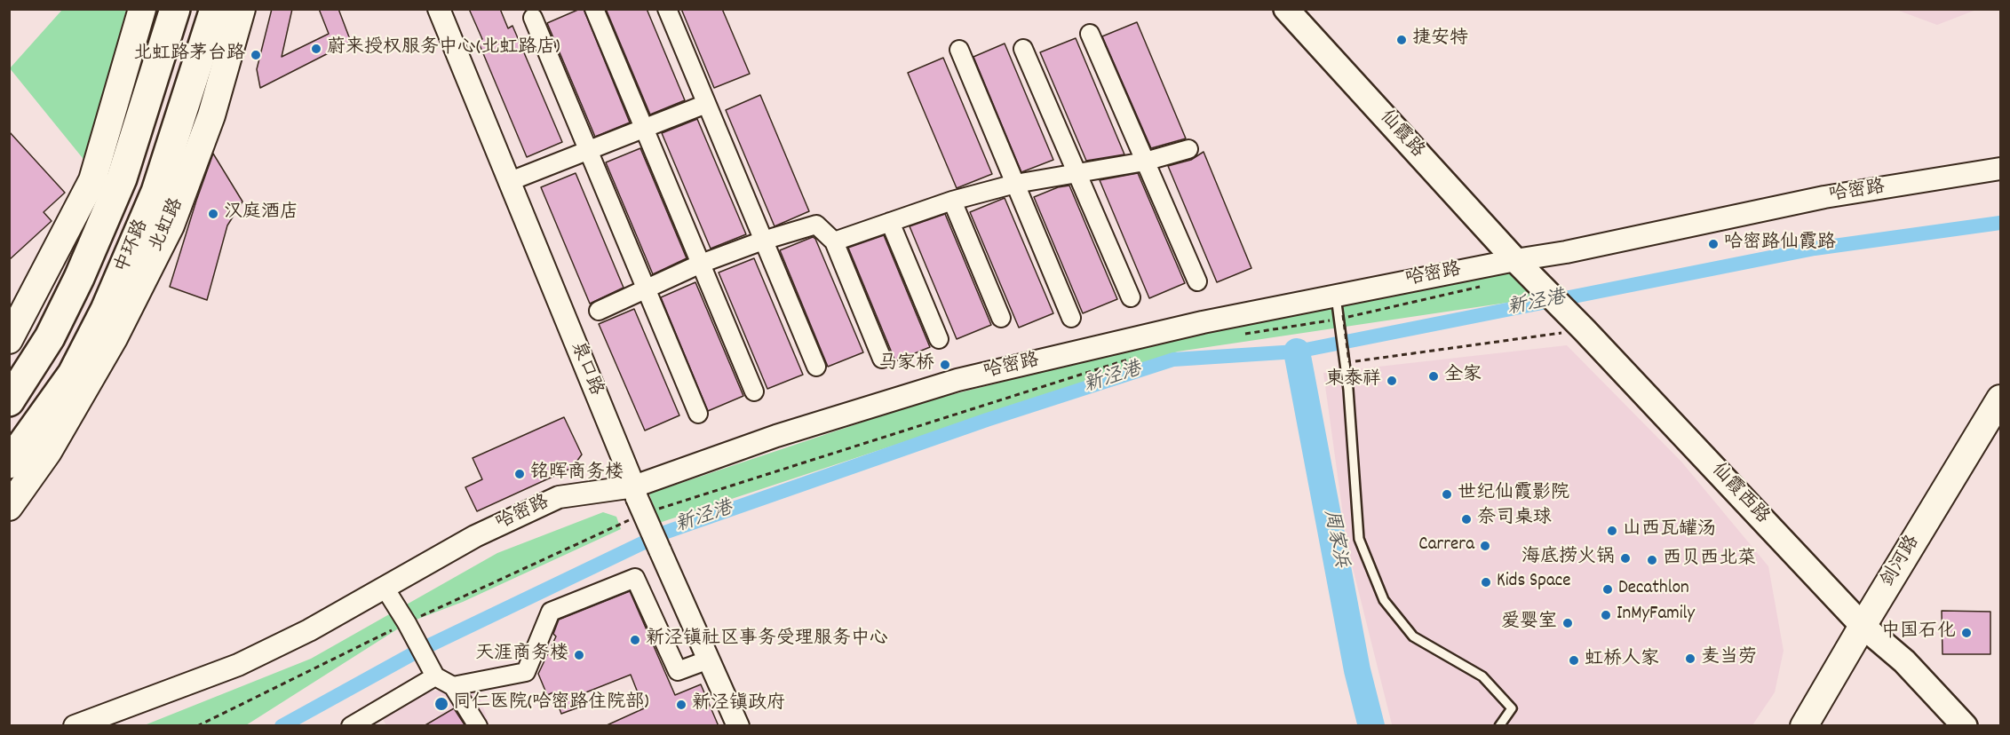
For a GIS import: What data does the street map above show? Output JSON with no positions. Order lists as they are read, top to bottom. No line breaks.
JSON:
{"streets":{"highway":["中环路"],"main road":["仙霞路","北虹路","仙霞西路","剑河路"],"street":["哈密路","泉口路"]},"crossings":[["仙霞路","哈密路"],["仙霞路","仙霞西路"],["哈密路","泉口路"],["哈密路","仙霞西路"],["仙霞西路","剑河路"]],"water":["新泾港","周家浜"],"places":["捷安特","蔚来授权服务中心(北虹路店)","北虹路茅台路","汉庭酒店","哈密路仙霞路","马家桥","全家","東泰祥","铭晖商务楼","世纪仙霞影院","奈司桌球","山西瓦罐汤","Carrera","海底捞火锅","西贝西北菜","Kids Space","Decathlon","InMyFamily","爱婴室","中国石化","新泾镇社区事务受理服务中心","天涯商务楼","麦当劳","虹桥人家","同仁医院(哈密路住院部)","新泾镇政府"]}
